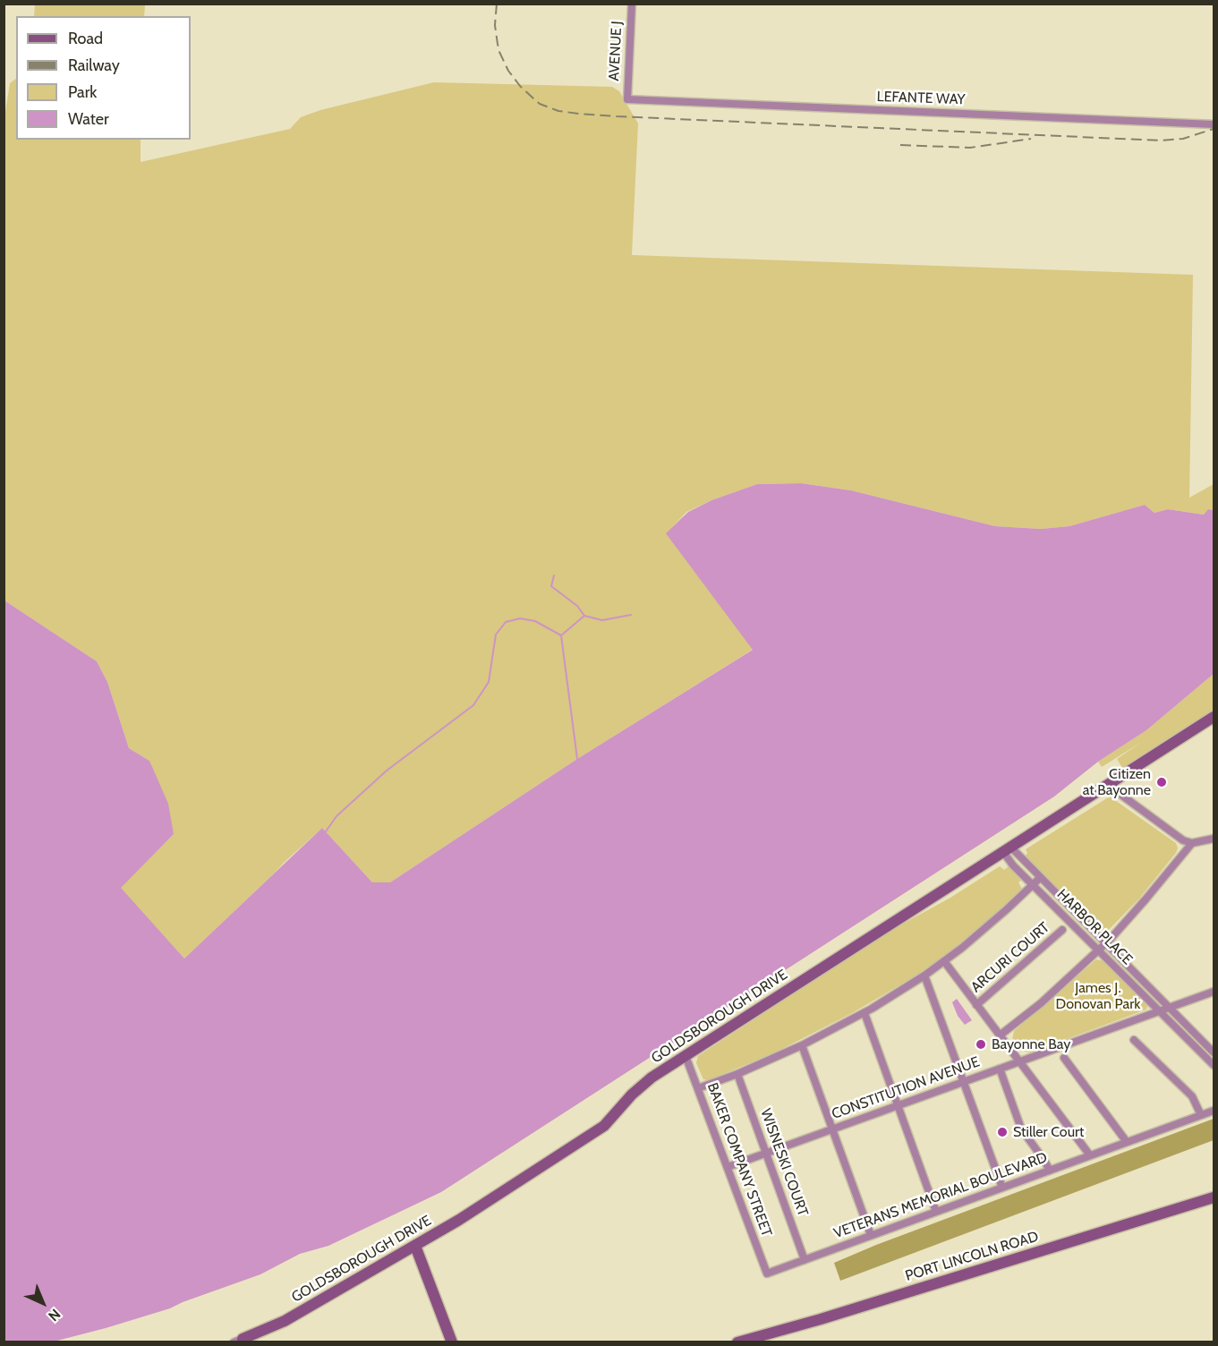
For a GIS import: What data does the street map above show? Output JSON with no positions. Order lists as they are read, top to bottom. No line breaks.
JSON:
{"streets":{"street":["AVENUE J","LEFANTE WAY","HARBOR PLACE","ARCURI COURT","GOLDSBOROUGH DRIVE","CONSTITUTION AVENUE","BAKER COMPANY STREET","WISNESKI COURT","VETERANS MEMORIAL BOULEVARD","PORT LINCOLN ROAD"]},"crossings":[["AVENUE J","LEFANTE WAY"],["HARBOR PLACE","GOLDSBOROUGH DRIVE"],["HARBOR PLACE","CONSTITUTION AVENUE"],["GOLDSBOROUGH DRIVE","BAKER COMPANY STREET"],["CONSTITUTION AVENUE","BAKER COMPANY STREET"],["CONSTITUTION AVENUE","WISNESKI COURT"],["BAKER COMPANY STREET","VETERANS MEMORIAL BOULEVARD"],["WISNESKI COURT","VETERANS MEMORIAL BOULEVARD"]],"parks":["James J. Donovan Park"],"places":["Citizen at Bayonne","Bayonne Bay","Stiller Court"],"legend":["Road","Railway","Park","Water"],"north":"bottom right"}
